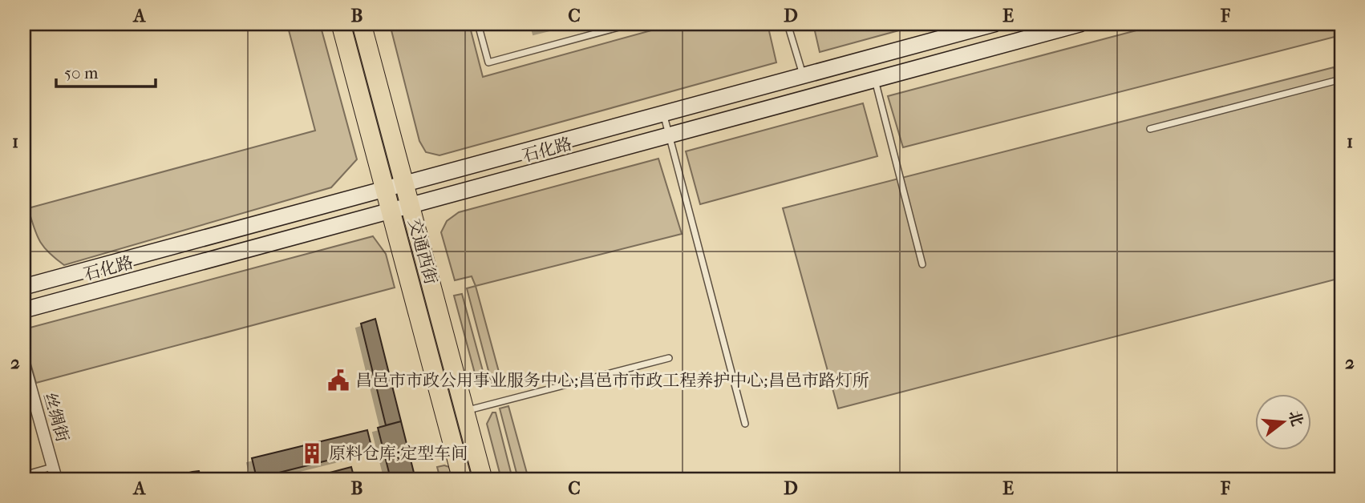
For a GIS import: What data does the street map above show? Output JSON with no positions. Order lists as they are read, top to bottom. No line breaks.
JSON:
{"streets":{"main road":["石化路","交通西街"],"street":["丝绸街"]},"crossings":[["石化路","交通西街"]],"places":{"public building":["昌邑市市政公用事业服务中心;昌邑市市政工程养护中心;昌邑市路灯所"],"building":["原料仓库;定型车间"]},"scale_bar":"50 m","north":"right","grid":{"columns":["A","B","C","D","E","F"],"rows":["1","2"]}}
